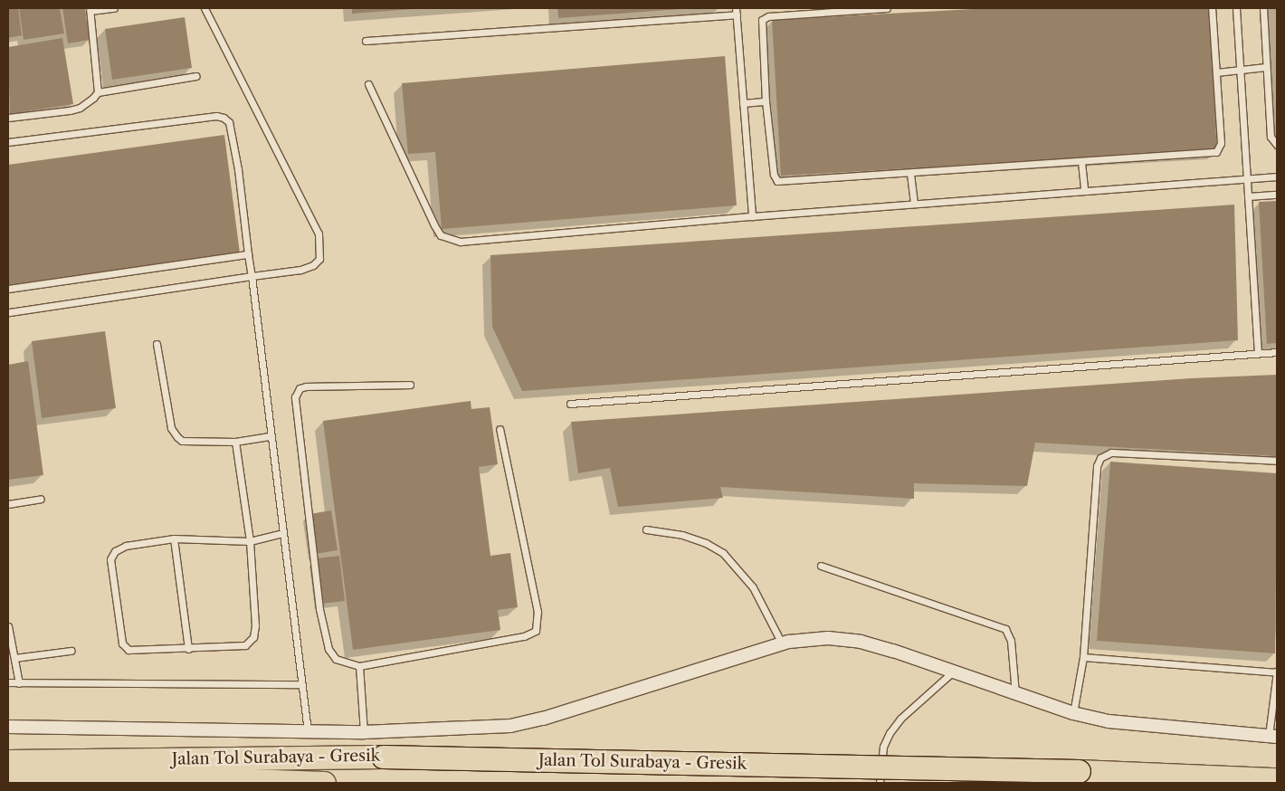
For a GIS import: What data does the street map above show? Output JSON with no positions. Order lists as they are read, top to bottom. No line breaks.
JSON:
{"streets":{"highway":["Jalan Tol Surabaya - Gresik"]}}
